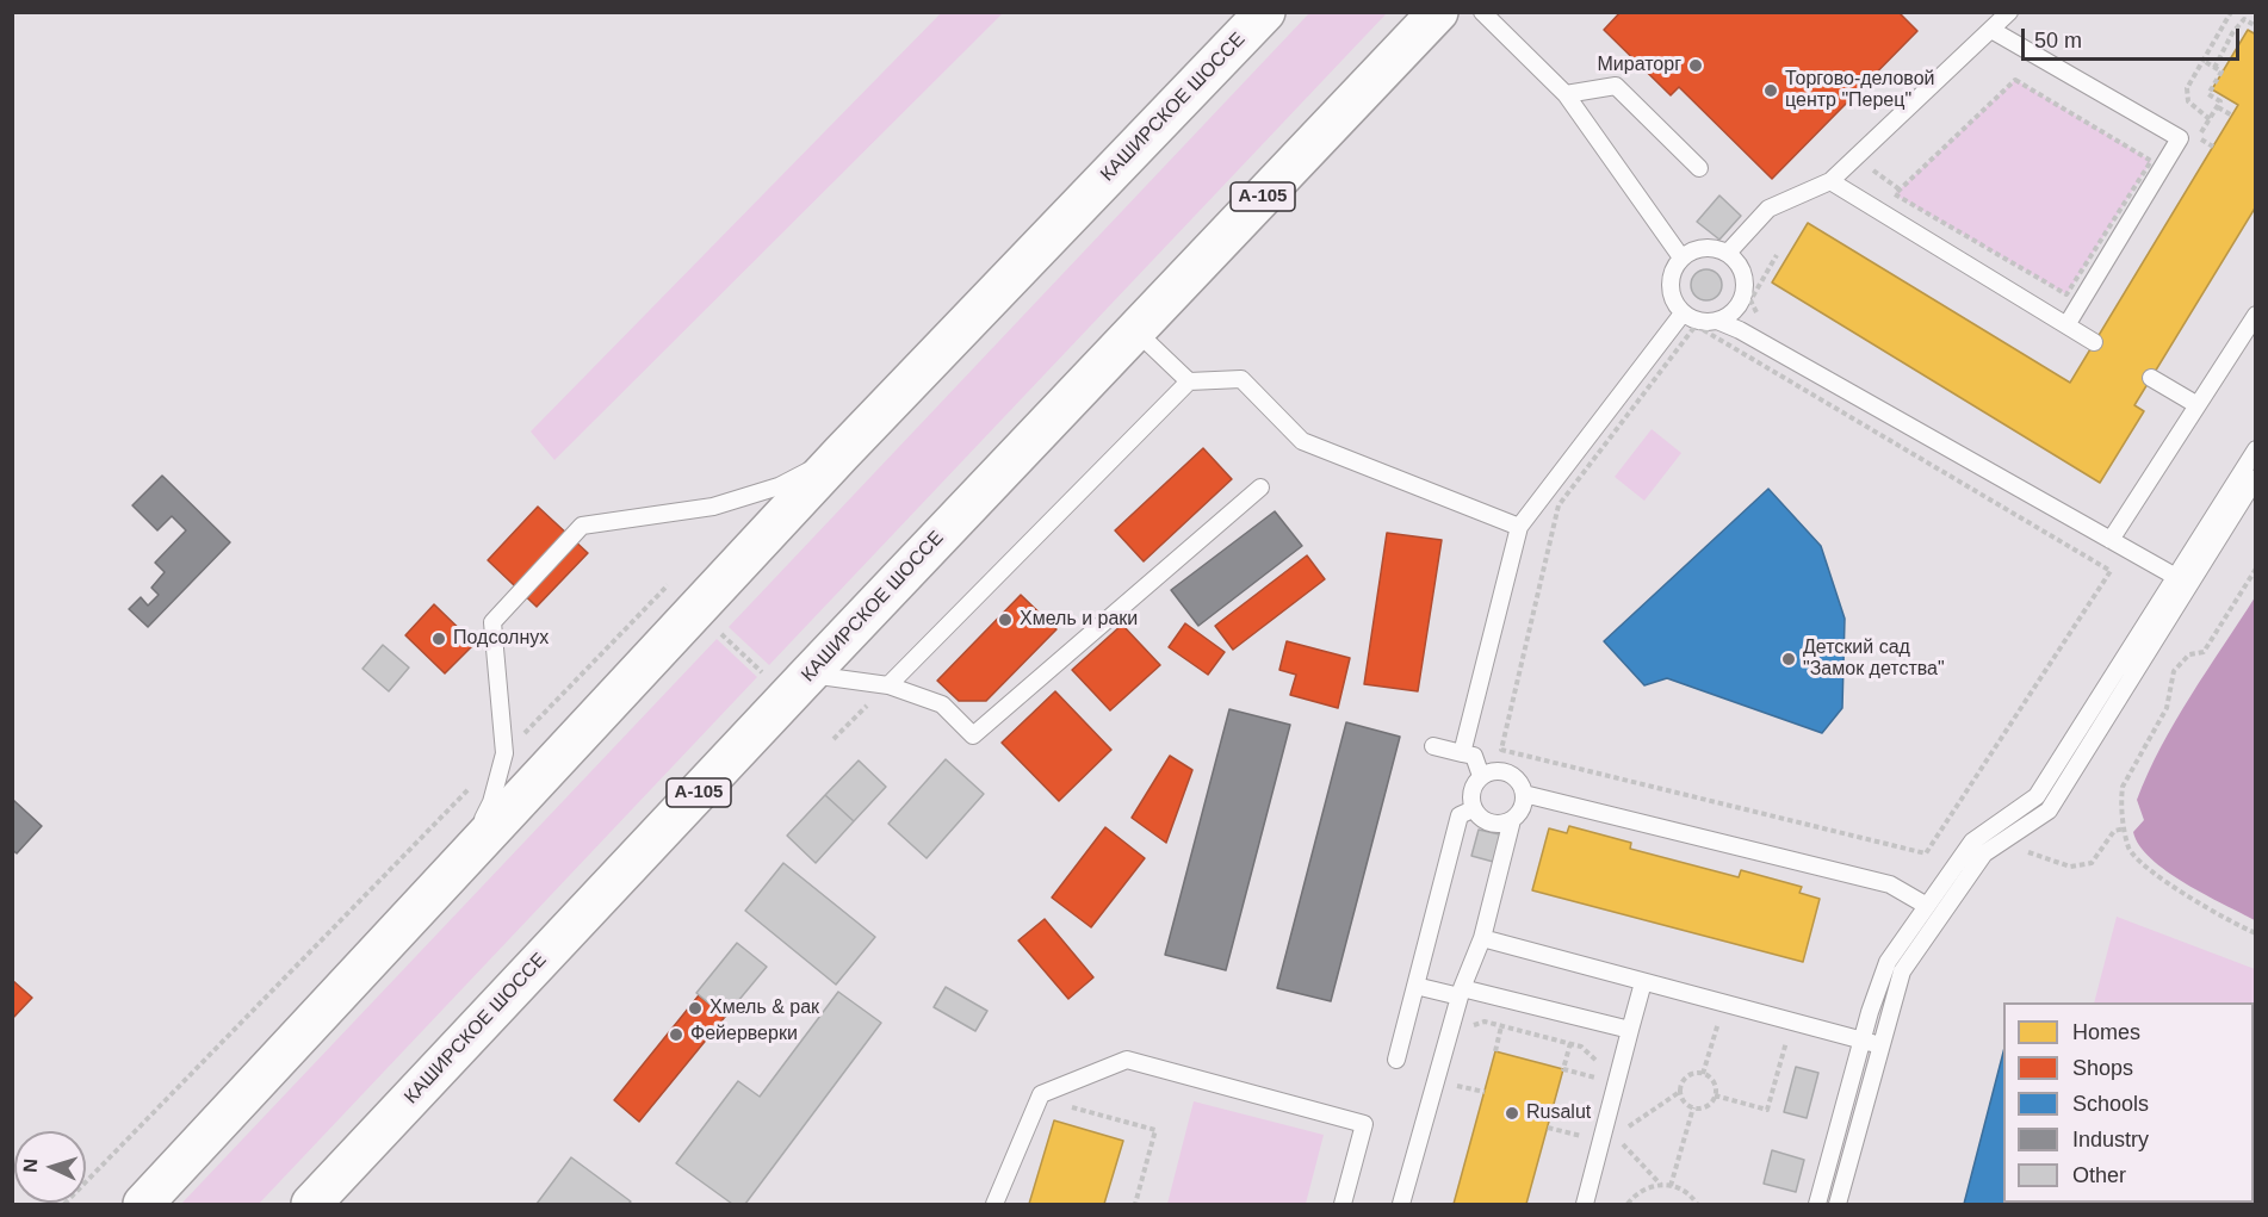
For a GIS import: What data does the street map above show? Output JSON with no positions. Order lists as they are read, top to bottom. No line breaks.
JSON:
{"streets":{"highway":["КАШИРСКОЕ ШОССЕ","А-105"]},"places":["Мираторг","Торгово-деловой центр \"Перец\"","Хмель и раки","Подсолнух","Детский сад \"Замок детства\"","Хмель & рак","Фейерверки","Rusalut"],"legend":["Homes","Shops","Schools","Industry","Other"],"scale_bar":"50 m","north":"left"}
